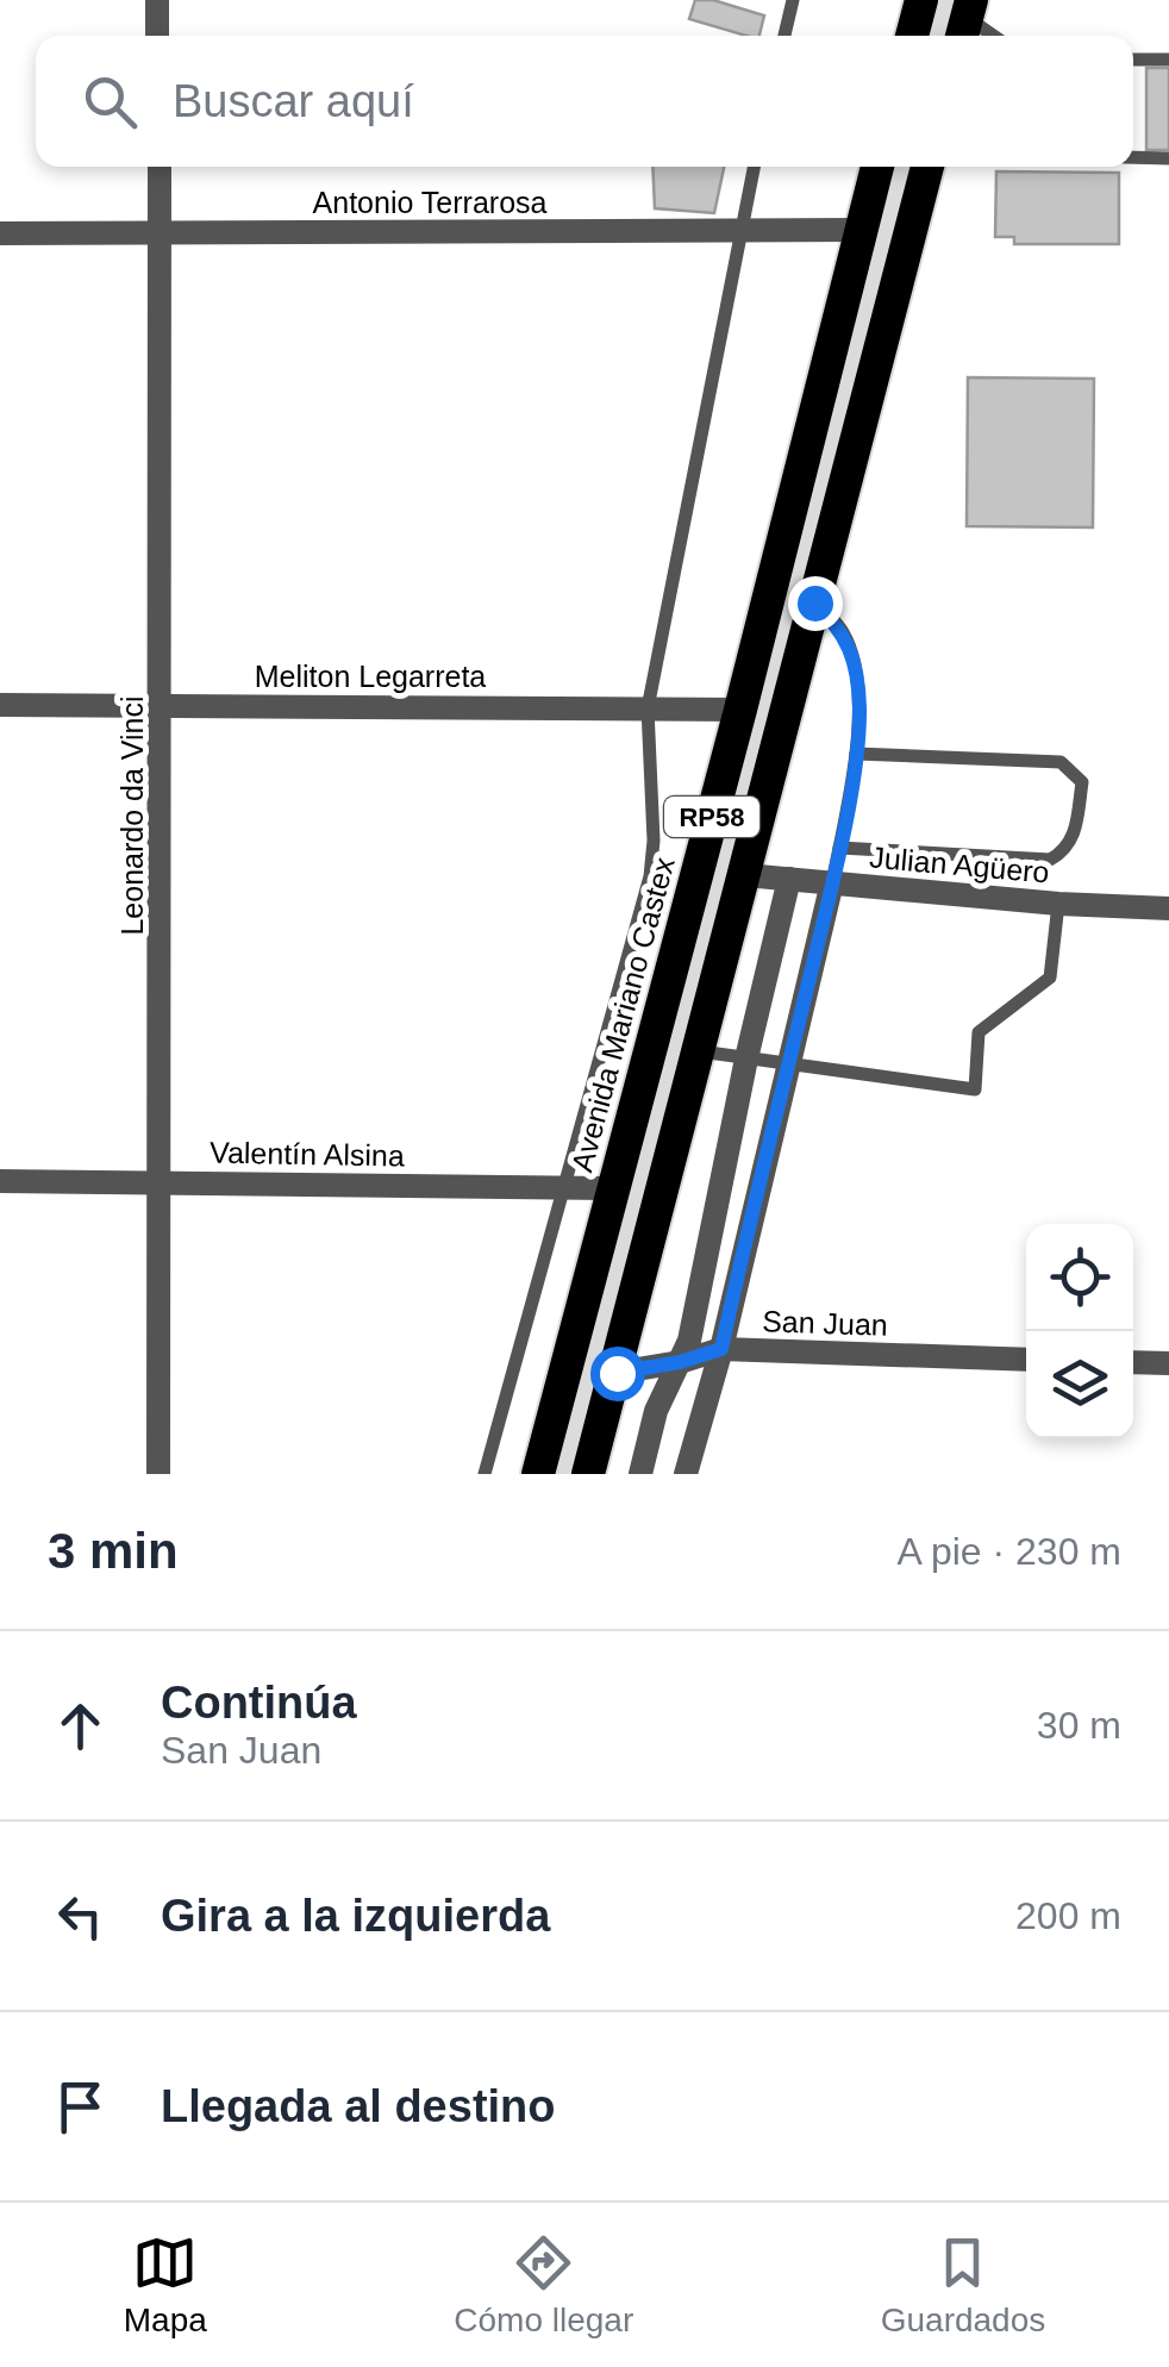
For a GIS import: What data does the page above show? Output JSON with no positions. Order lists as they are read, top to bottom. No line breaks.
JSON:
{"streets":{"highway":["RP58","Avenida Mariano Castex"],"street":["Antonio Terrarosa","Meliton Legarreta","Leonardo da Vinci","Julian Agüero","Valentín Alsina","San Juan"]},"crossings":[["Antonio Terrarosa","Leonardo da Vinci"],["Antonio Terrarosa","Avenida Mariano Castex"],["Meliton Legarreta","Leonardo da Vinci"],["Meliton Legarreta","Avenida Mariano Castex"],["Leonardo da Vinci","Valentín Alsina"],["RP58","Julian Agüero"],["RP58","San Juan"],["Avenida Mariano Castex","Valentín Alsina"]],"page":{"search":"Buscar aquí","heading":["3 min","A pie · 230 m"],"list":[["Continúa","San Juan","30 m"],["Gira a la izquierda","200 m"],"Llegada al destino"],"nav":["Mapa","Cómo llegar","Guardados"]}}
